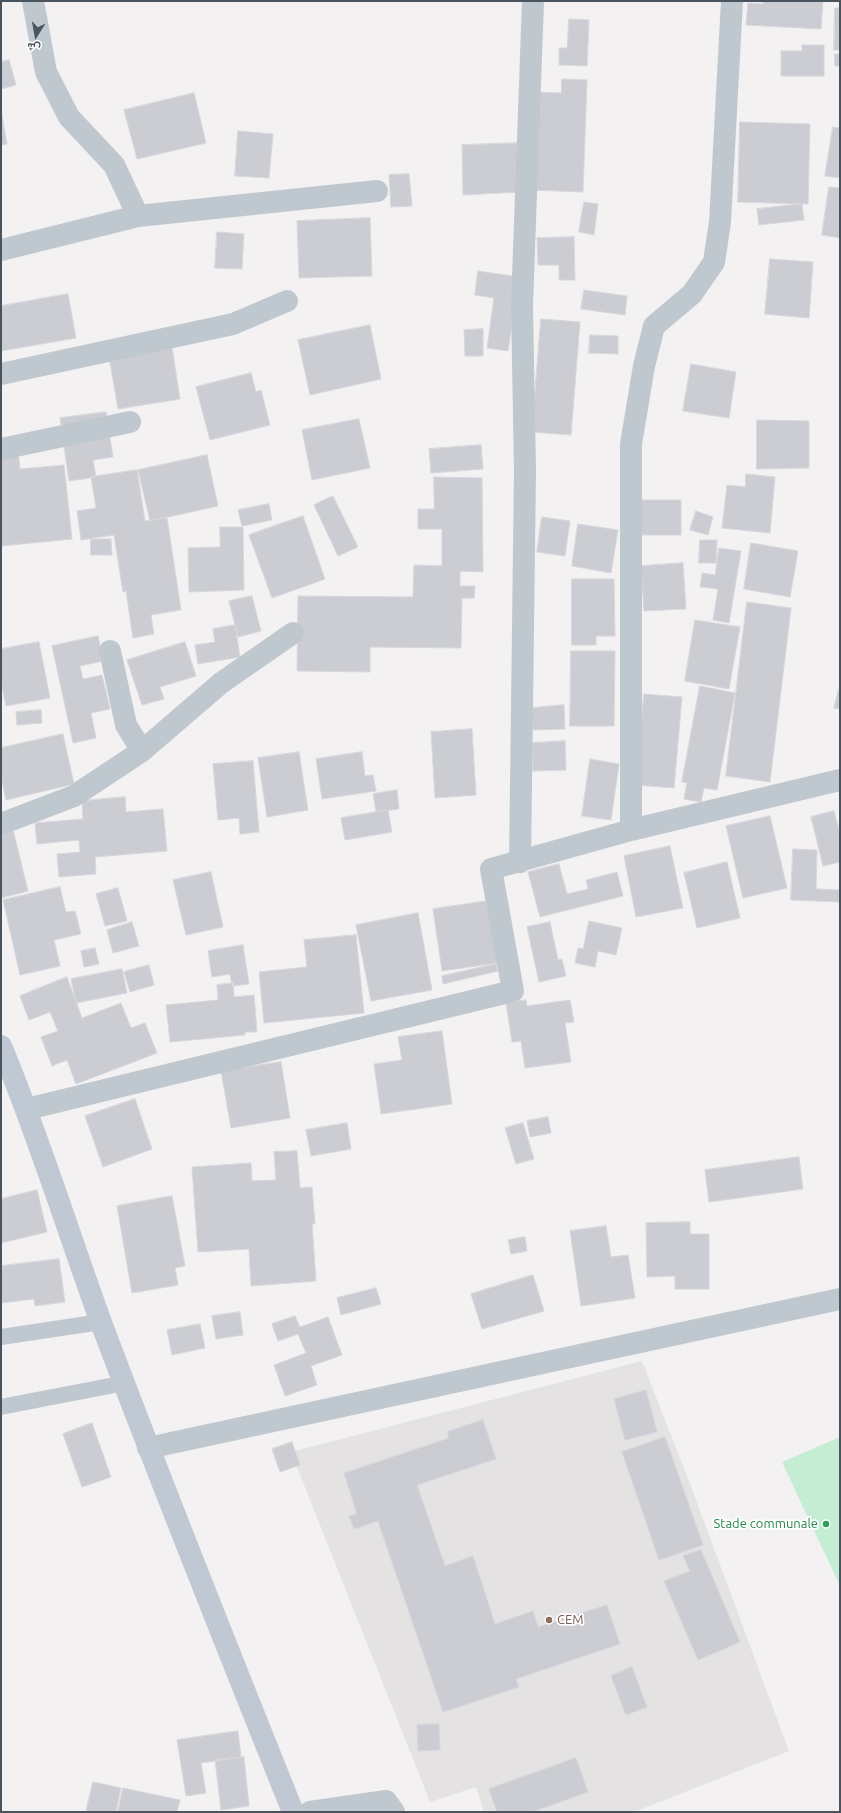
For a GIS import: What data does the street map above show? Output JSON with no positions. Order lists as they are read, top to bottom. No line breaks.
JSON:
{"places":["Stade communale","CEM"],"north":"bottom"}
